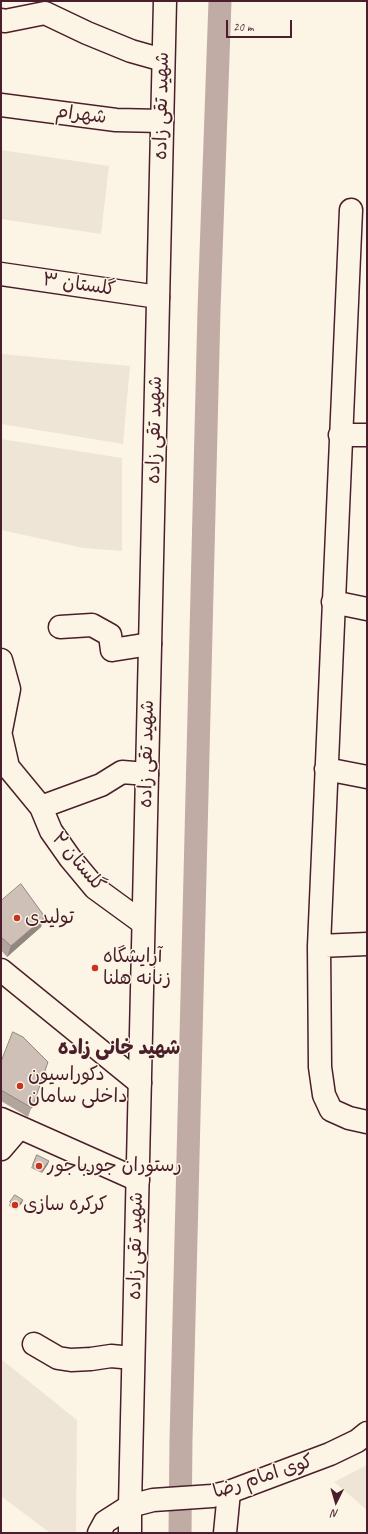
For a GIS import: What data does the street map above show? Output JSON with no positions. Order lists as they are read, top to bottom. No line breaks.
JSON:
{"streets":{"street":["شهید تقی زاده","شهرام","گلستان ۳","گلستان ۲","کوی امام رضا"]},"crossings":[["شهید تقی زاده","شهرام"],["شهید تقی زاده","گلستان ۳"],["شهید تقی زاده","گلستان ۲"],["شهید تقی زاده","کوی امام رضا"]],"districts":["شهید خانی زاده"],"places":["تولیدی","آرایشگاه زنانه هلنا","دکوراسیون داخلی سامان","رستوران جورباجور","کرکره سازی"],"scale_bar":"20 m","north":"bottom"}
